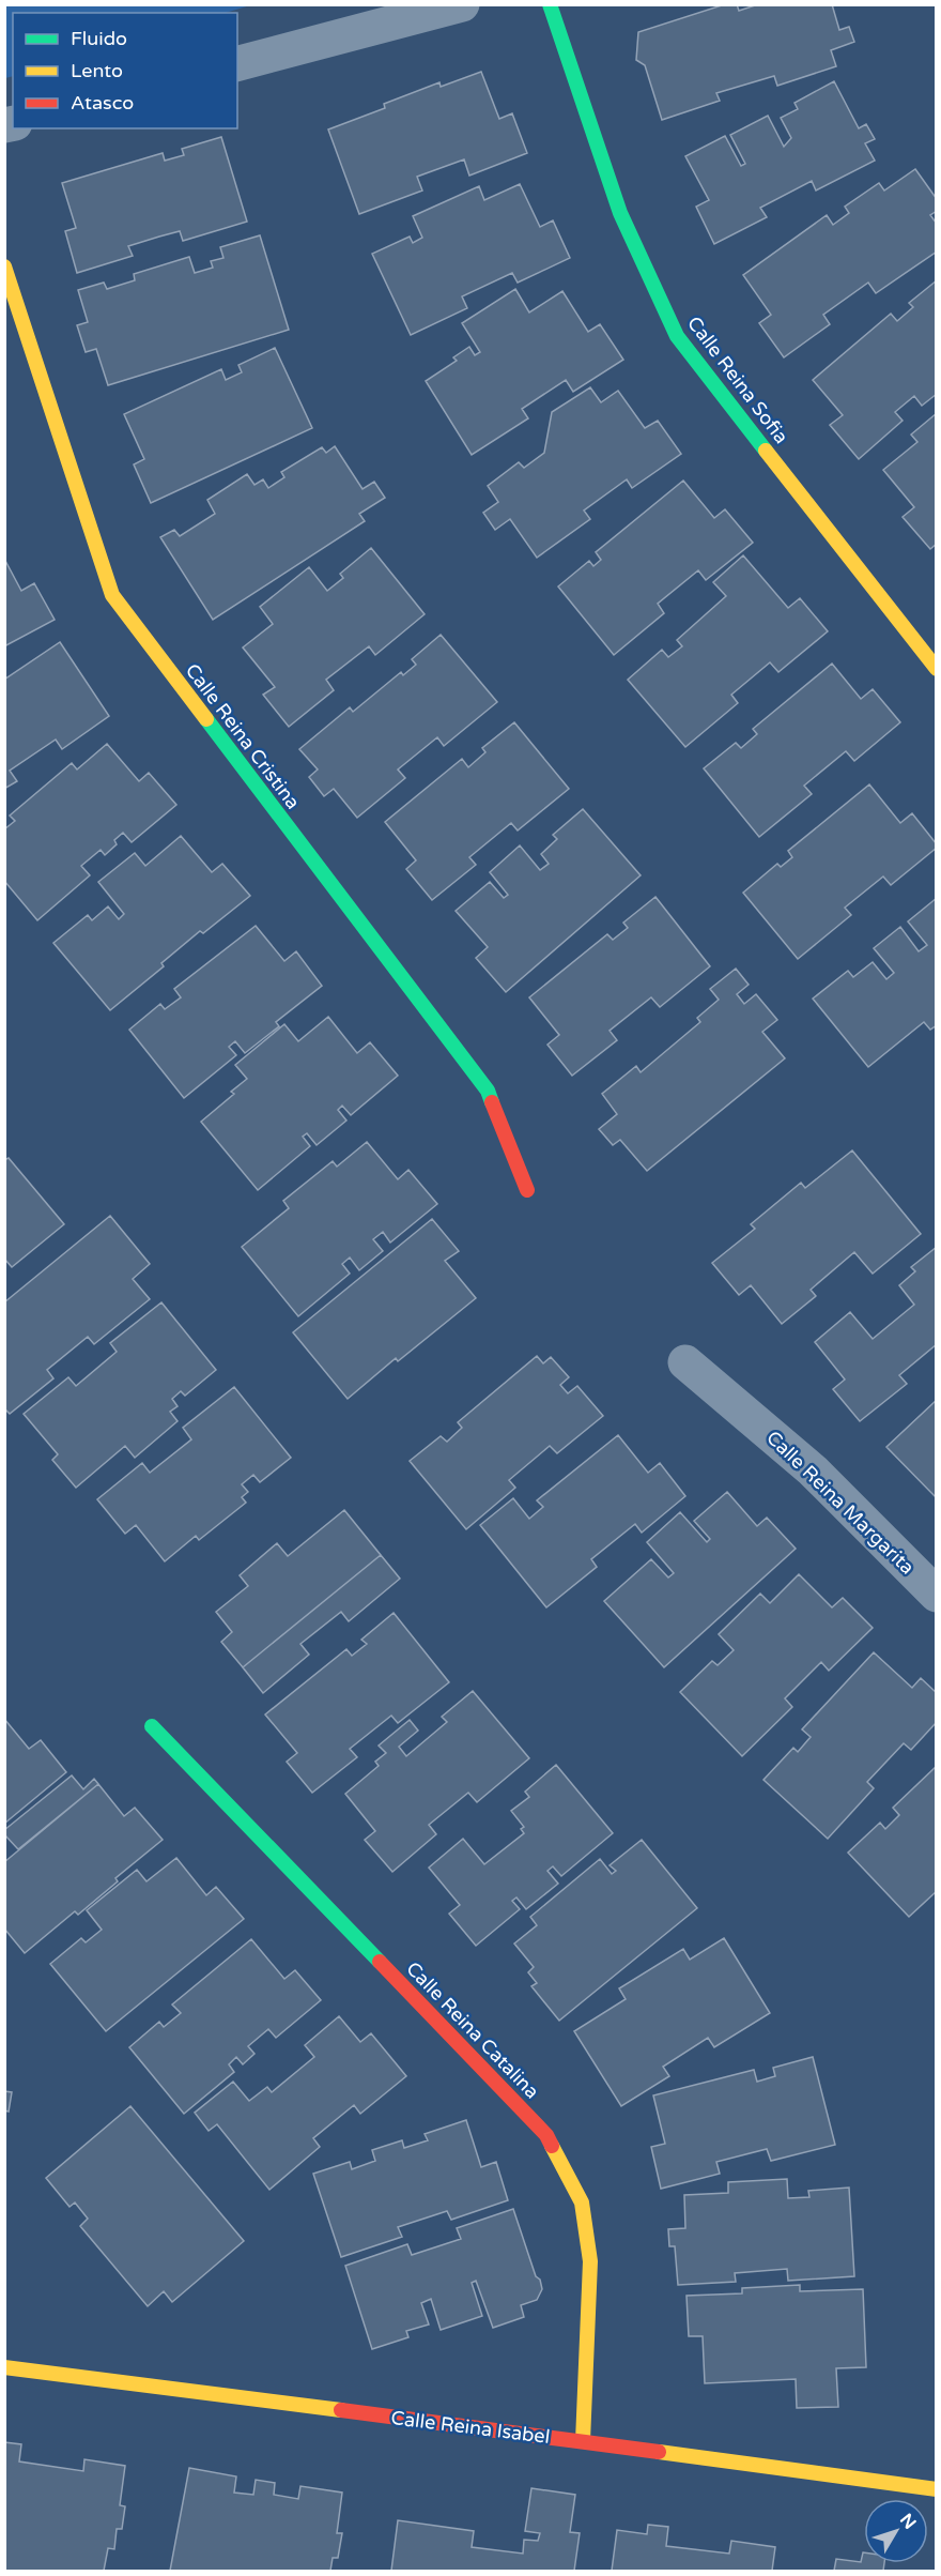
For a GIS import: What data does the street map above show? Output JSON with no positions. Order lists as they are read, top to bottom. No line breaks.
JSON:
{"streets":{"street":["Calle Reina Sofia","Calle Reina Cristina","Calle Reina Margarita","Calle Reina Catalina","Calle Reina Isabel"]},"crossings":[["Calle Reina Catalina","Calle Reina Isabel"]],"legend":["Fluido","Lento","Atasco"],"north":"top right"}
